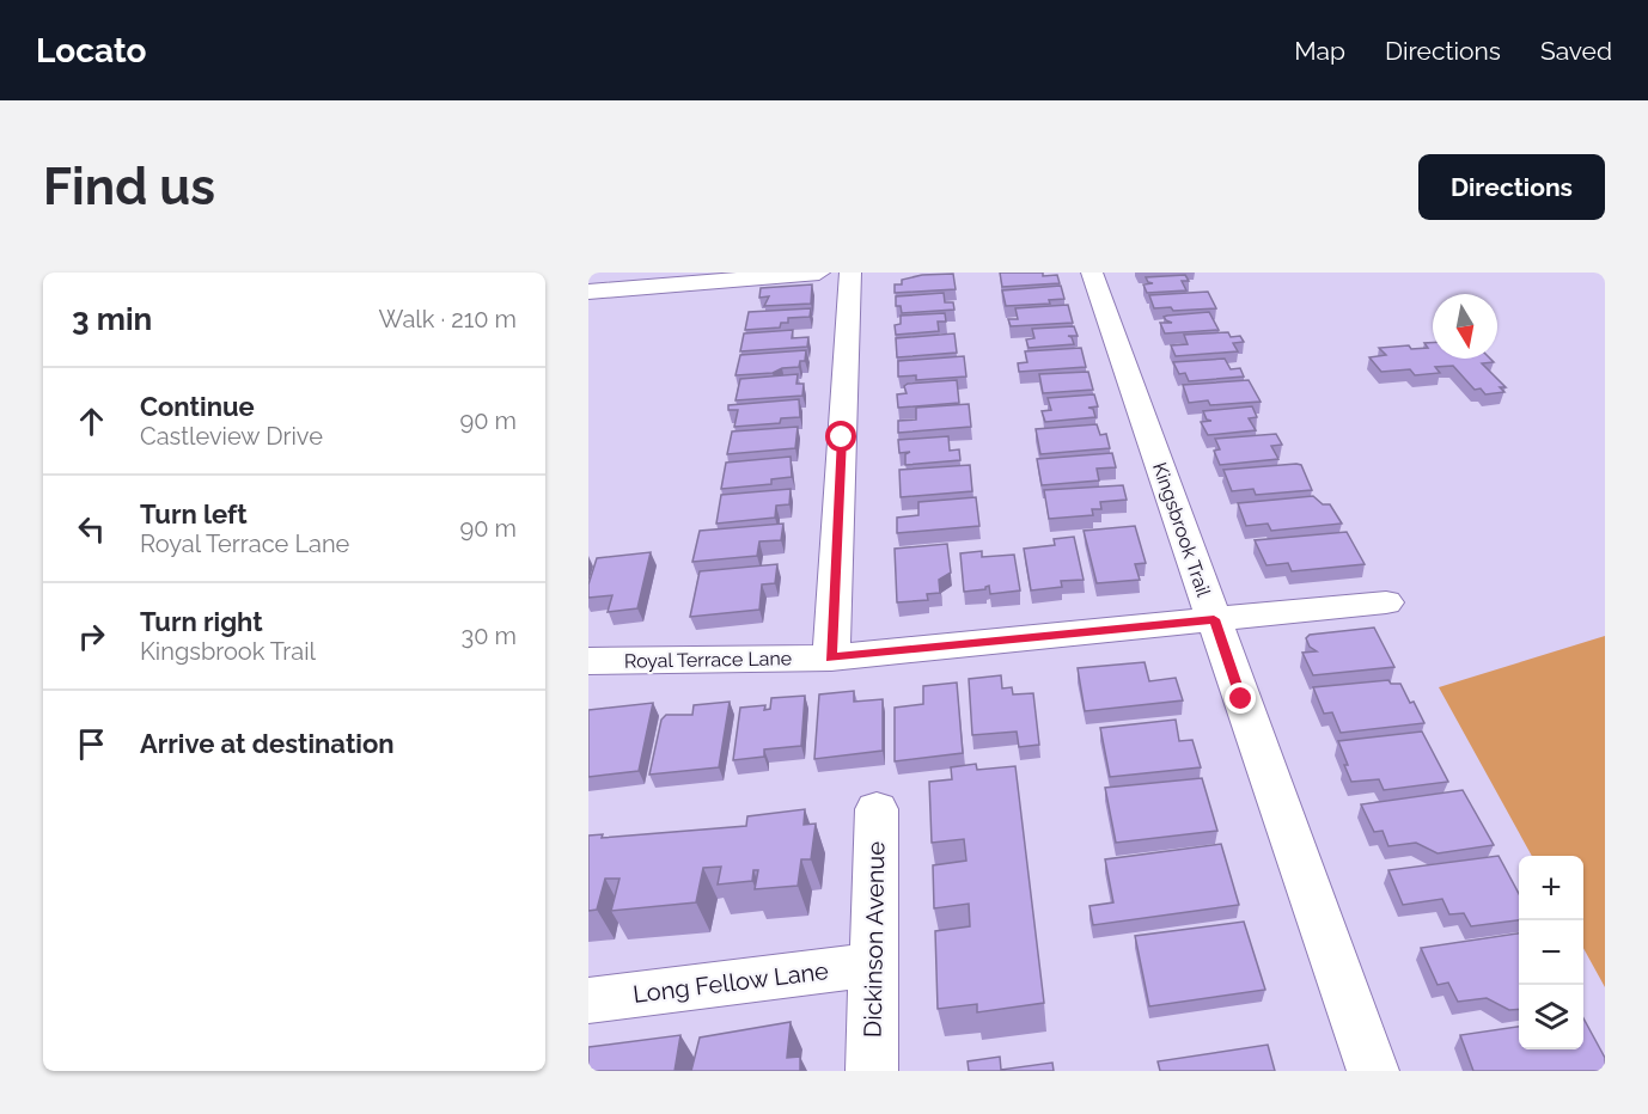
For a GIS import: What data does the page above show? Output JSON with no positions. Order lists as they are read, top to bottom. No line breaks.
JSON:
{"streets":{"street":["Kingsbrook Trail","Royal Terrace Lane","Dickinson Avenue","Long Fellow Lane"]},"crossings":[["Kingsbrook Trail","Royal Terrace Lane"],["Dickinson Avenue","Long Fellow Lane"]],"north":"bottom","page":{"header":"Locato","nav":["Map","Directions","Saved"],"buttons":"Directions","title":"Find us","heading":["3 min","Walk · 210 m"],"list":[["Continue","Castleview Drive","90 m"],["Turn left","Royal Terrace Lane","90 m"],["Turn right","Kingsbrook Trail","30 m"],"Arrive at destination"],"map_buttons":["+","−"]}}
